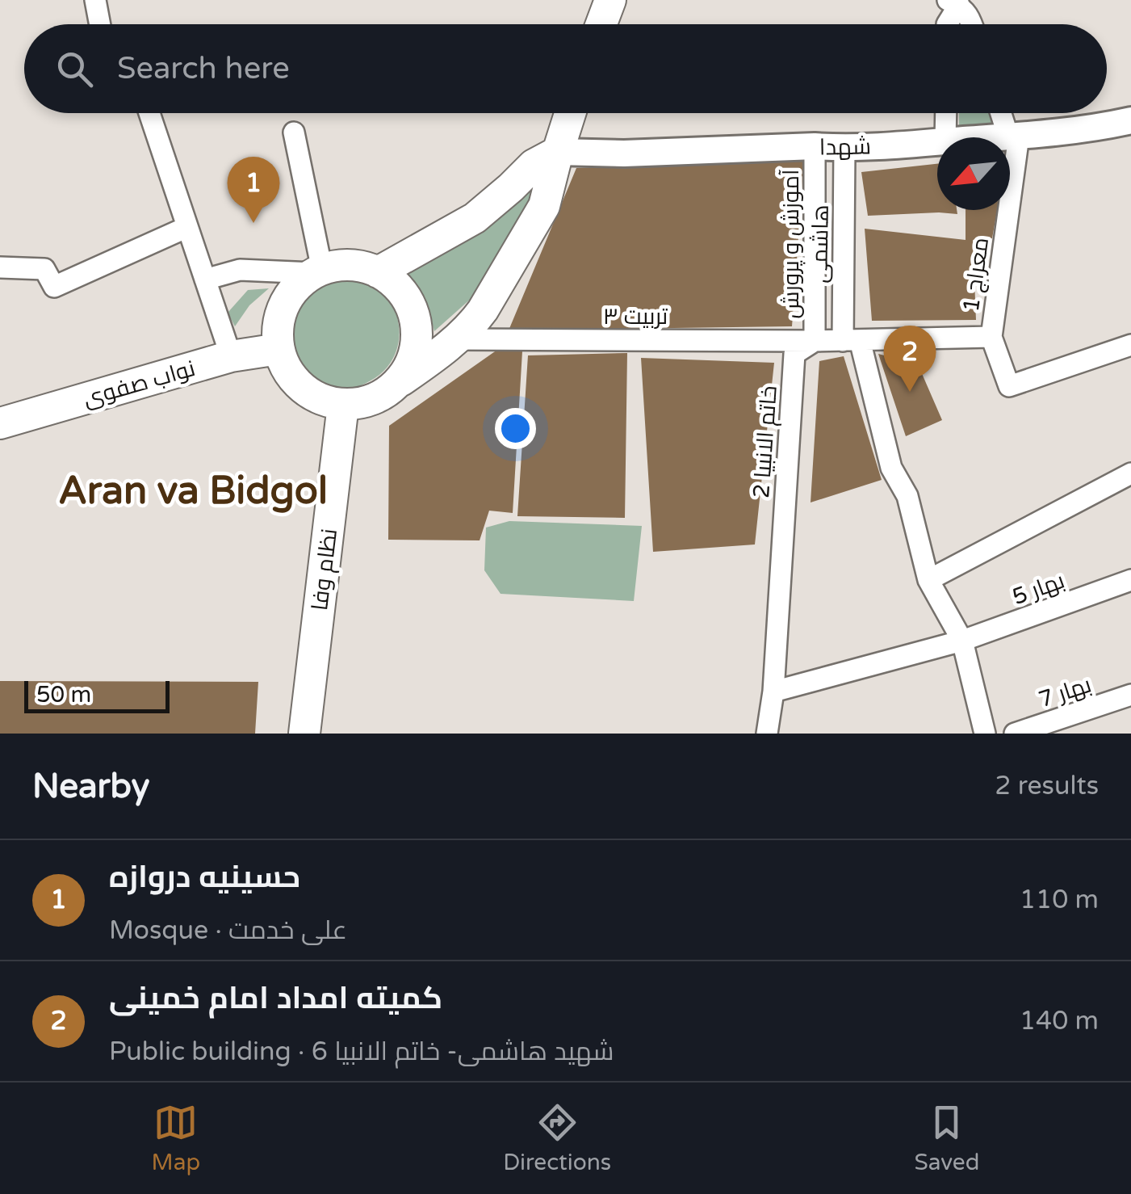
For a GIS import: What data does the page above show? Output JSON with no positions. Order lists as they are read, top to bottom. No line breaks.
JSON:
{"streets":{"main road":["نواب صفوی","نظام وفا"],"street":["شهدا","آموزش و پرورش","هاشمی","معراج 1","تربیت ۳","خاتم الانبیا 2","بهار 5","بهار 7"]},"crossings":[["شهدا","آموزش و پرورش"],["شهدا","هاشمی"],["شهدا","معراج 1"],["آموزش و پرورش","تربیت ۳"],["آموزش و پرورش","خاتم الانبیا 2"],["هاشمی","بهار 5"],["تربیت ۳","خاتم الانبیا 2"],["نواب صفوی","نظام وفا"],["خاتم الانبیا 2","بهار 5"]],"districts":["Aran va Bidgol"],"scale_bar":"50 m","north":"bottom left","page":{"search":"Search here","pins":["1","2"],"scale":"50 m","heading":["Nearby","2 results"],"list":[{"mark":"1","name":"حسینیه دروازه","note":"Mosque · علی خدمت","value":"110 m"},{"mark":"2","name":"کمیته امداد امام خمینی","note":"Public building · شهید هاشمی- خاتم الانبیا 6","value":"140 m"}],"nav":["Map","Directions","Saved"]}}
